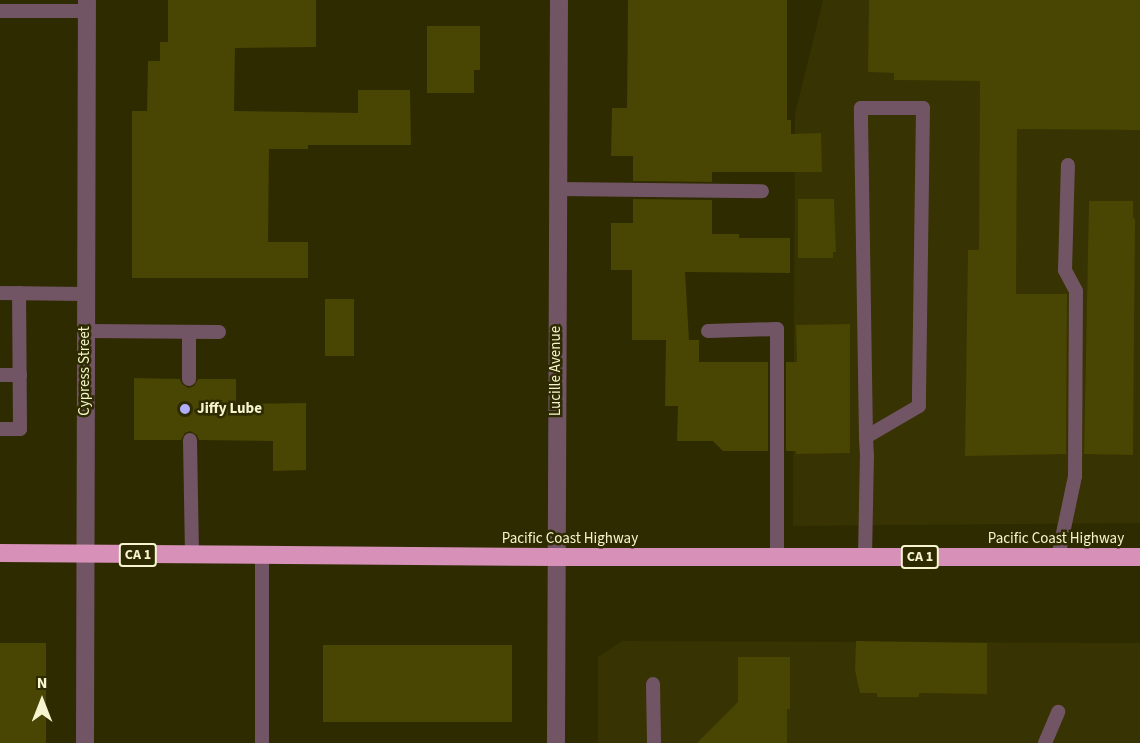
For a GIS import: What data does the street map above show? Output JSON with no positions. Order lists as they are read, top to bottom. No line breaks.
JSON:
{"streets":{"highway":["Pacific Coast Highway","CA 1"],"street":["Cypress Street","Lucille Avenue"]},"crossings":[["Cypress Street","Pacific Coast Highway"],["Lucille Avenue","Pacific Coast Highway"]],"places":["Jiffy Lube"],"north":"top"}
